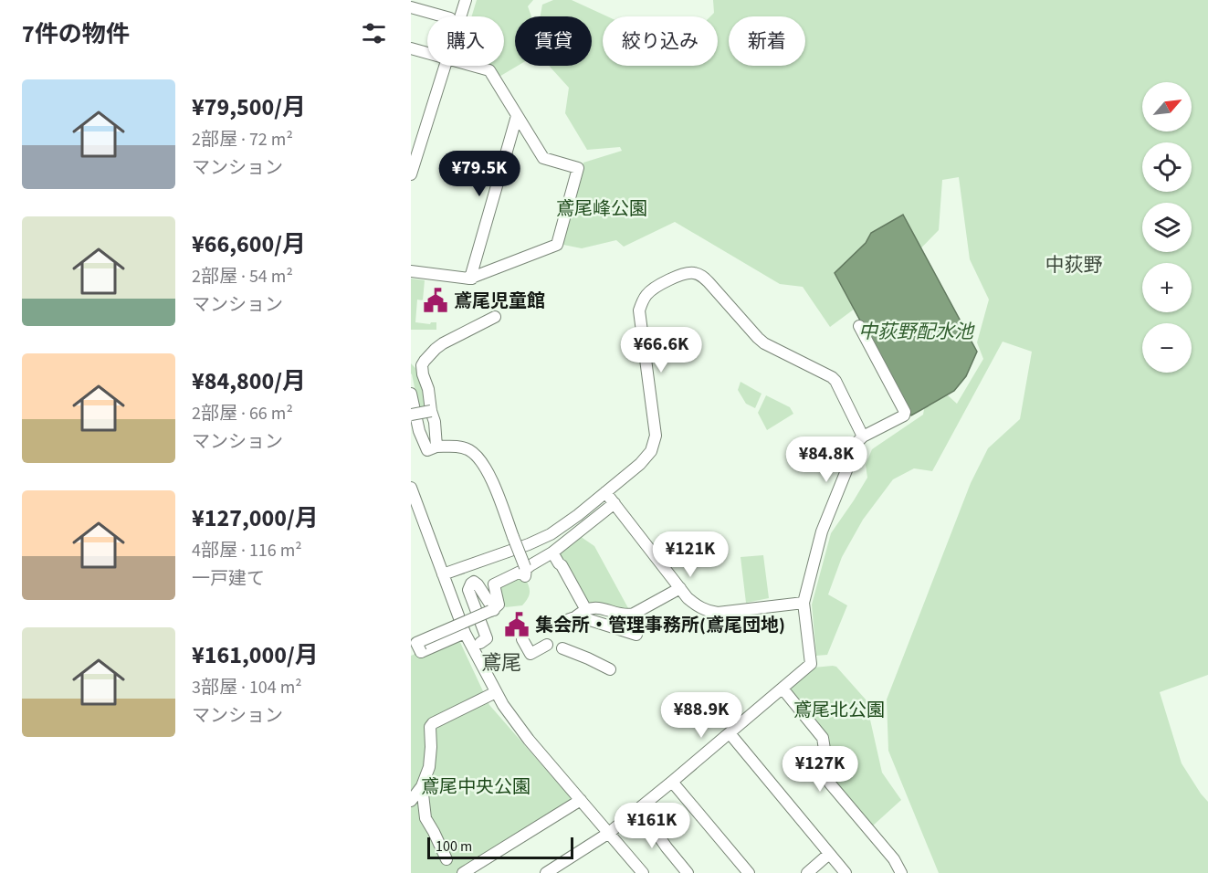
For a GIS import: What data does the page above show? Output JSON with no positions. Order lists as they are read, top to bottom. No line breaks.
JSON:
{"districts":["中荻野","鳶尾"],"water":["中荻野配水池"],"parks":["鳶尾峰公園","鳶尾北公園","鳶尾中央公園"],"places":{"public building":["鳶尾児童館","集会所・管理事務所(鳶尾団地)"]},"scale_bar":"100 m","north":"top right","page":{"heading":"7件の物件","chip":["購入","賃貸","絞り込み","新着"],"list":[{"name":"¥79,500/月","note":"2部屋 · 72 m² · マンション"},{"name":"¥66,600/月","note":"2部屋 · 54 m² · マンション"},{"name":"¥84,800/月","note":"2部屋 · 66 m² · マンション"},{"name":"¥127,000/月","note":"4部屋 · 116 m² · 一戸建て"},{"name":"¥161,000/月","note":"3部屋 · 104 m² · マンション"}],"map_buttons":["+","−"],"price":["¥79.5K","¥66.6K","¥84.8K","¥121K","¥88.9K","¥127K","¥161K"],"scale":"100 m"}}
